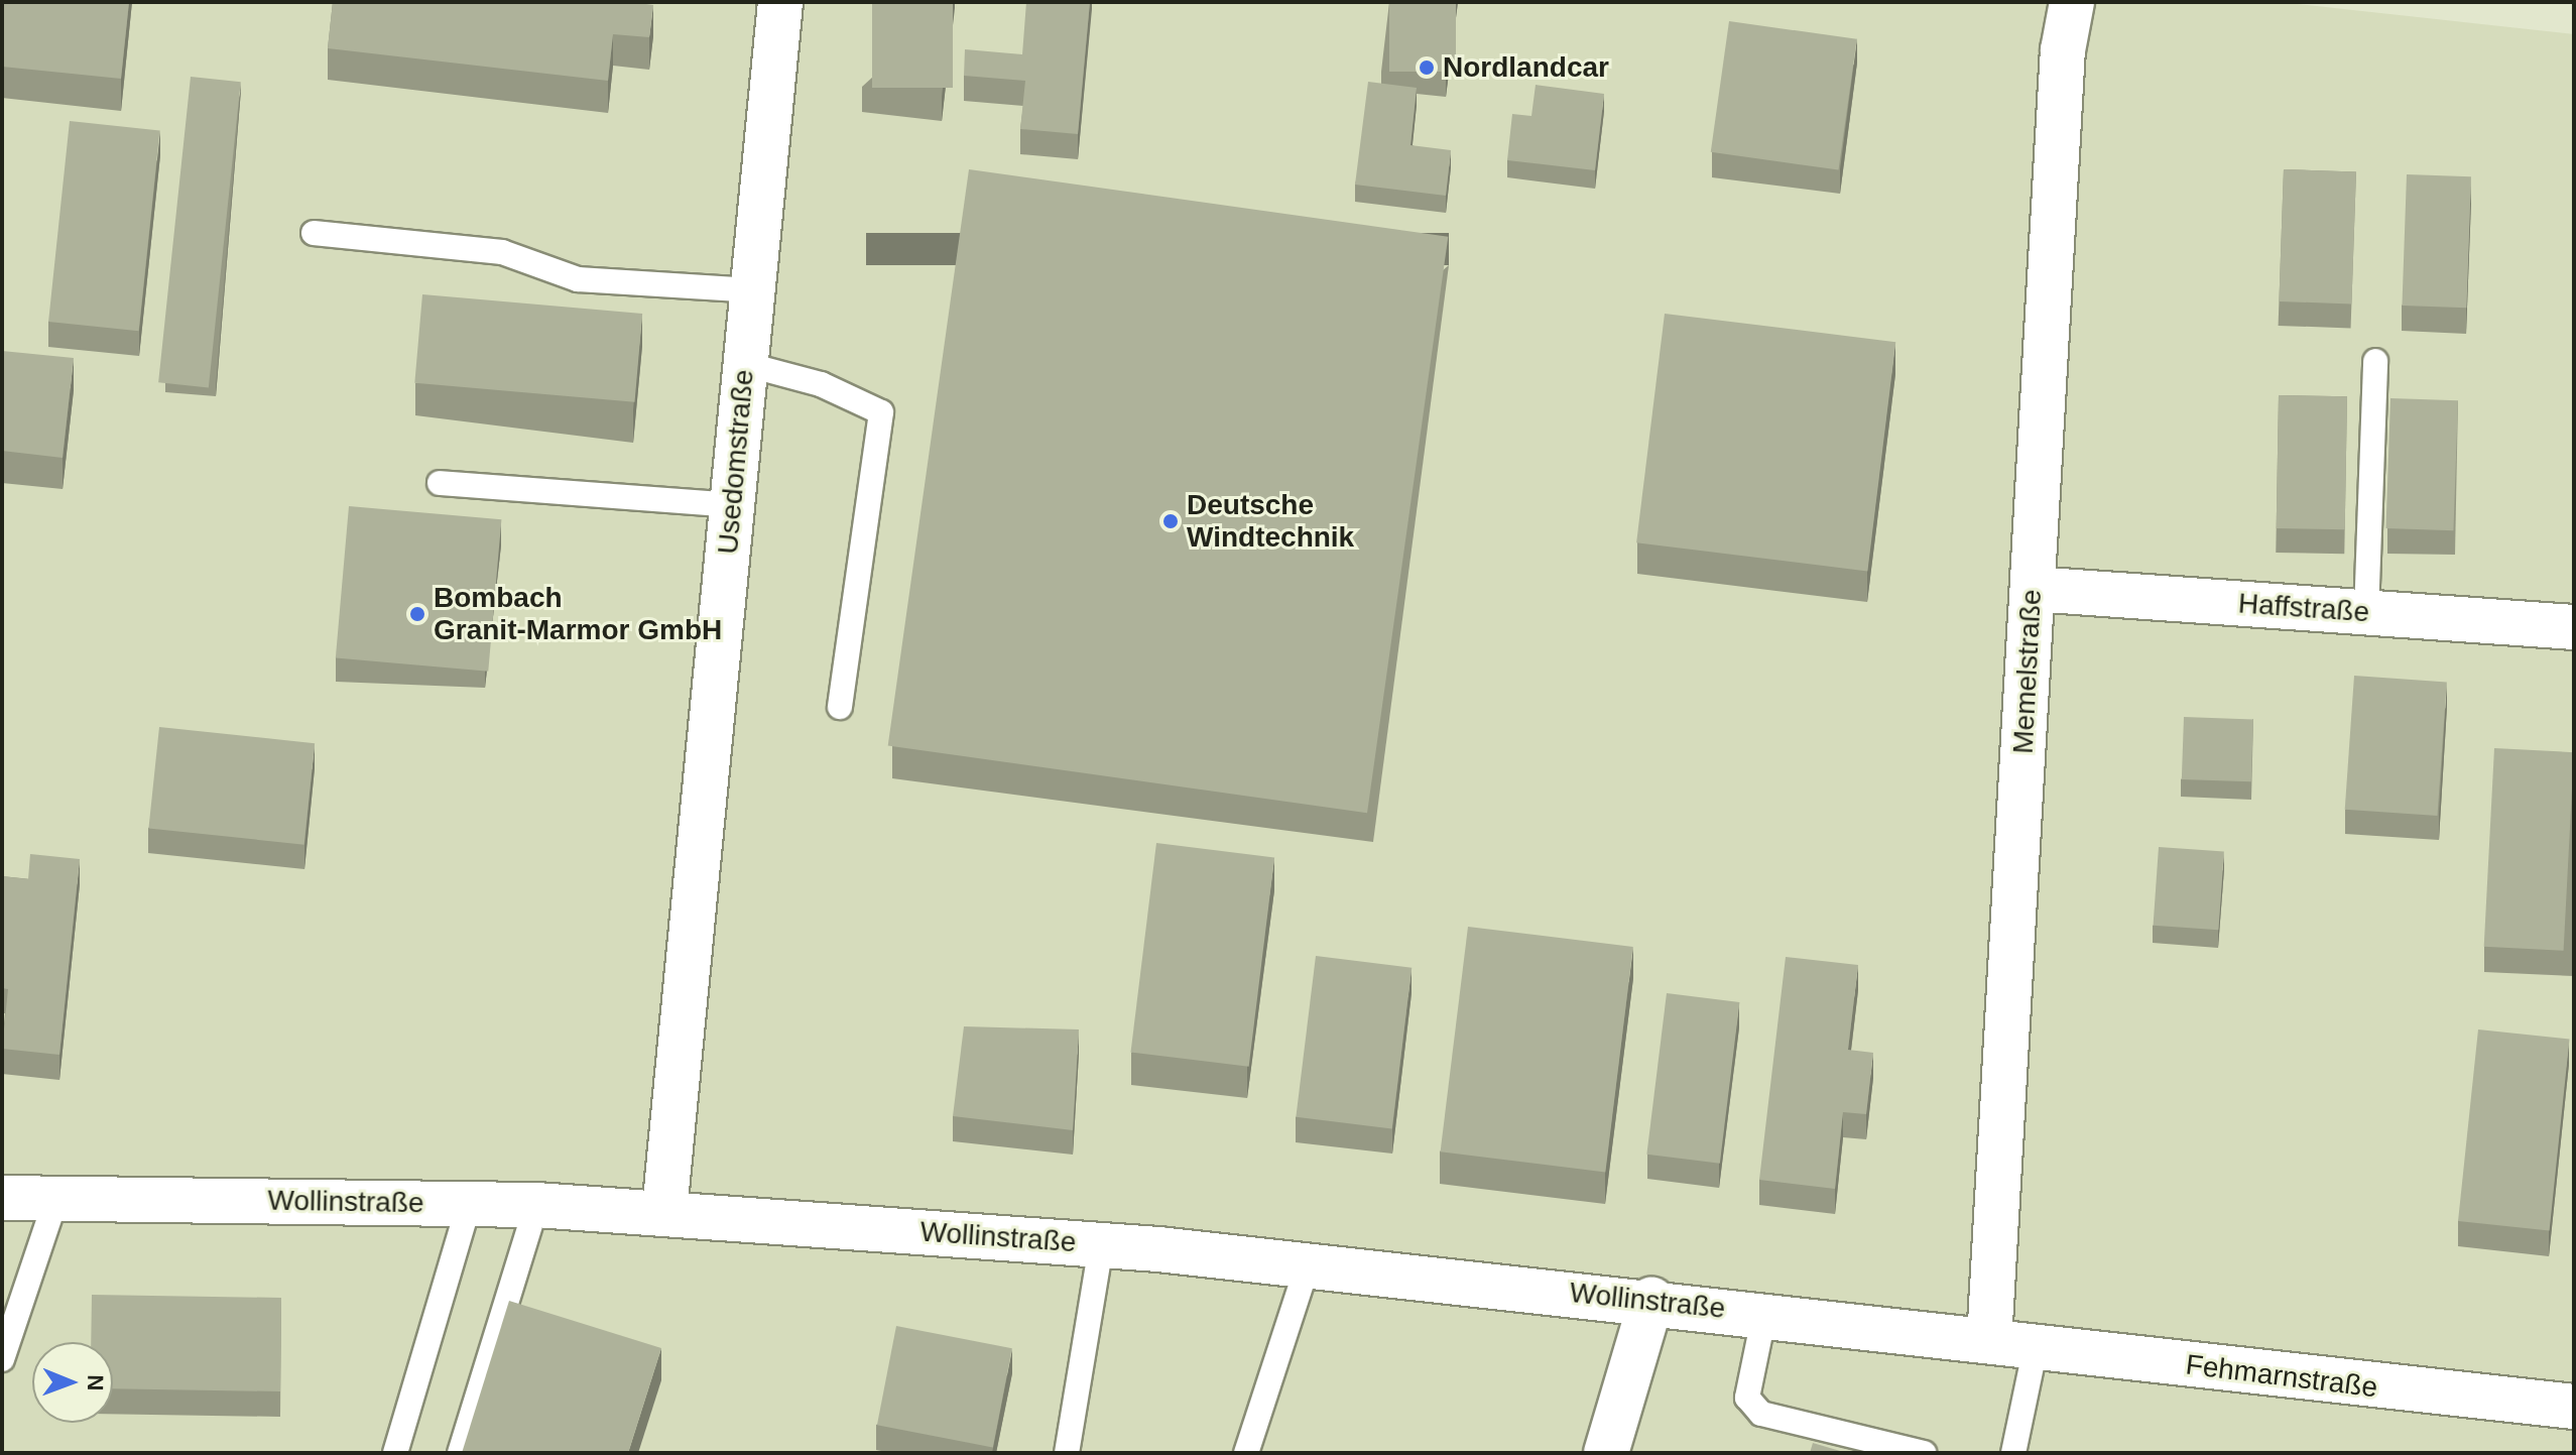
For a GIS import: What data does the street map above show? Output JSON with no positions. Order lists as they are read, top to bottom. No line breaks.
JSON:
{"streets":{"street":["Usedomstraße","Haffstraße","Memelstraße","Wollinstraße","Fehmarnstraße"]},"crossings":[["Usedomstraße","Wollinstraße"],["Haffstraße","Memelstraße"],["Memelstraße","Wollinstraße"],["Memelstraße","Fehmarnstraße"],["Wollinstraße","Fehmarnstraße"]],"places":["Nordlandcar","Deutsche Windtechnik","Bombach Granit-Marmor GmbH"],"north":"right"}
